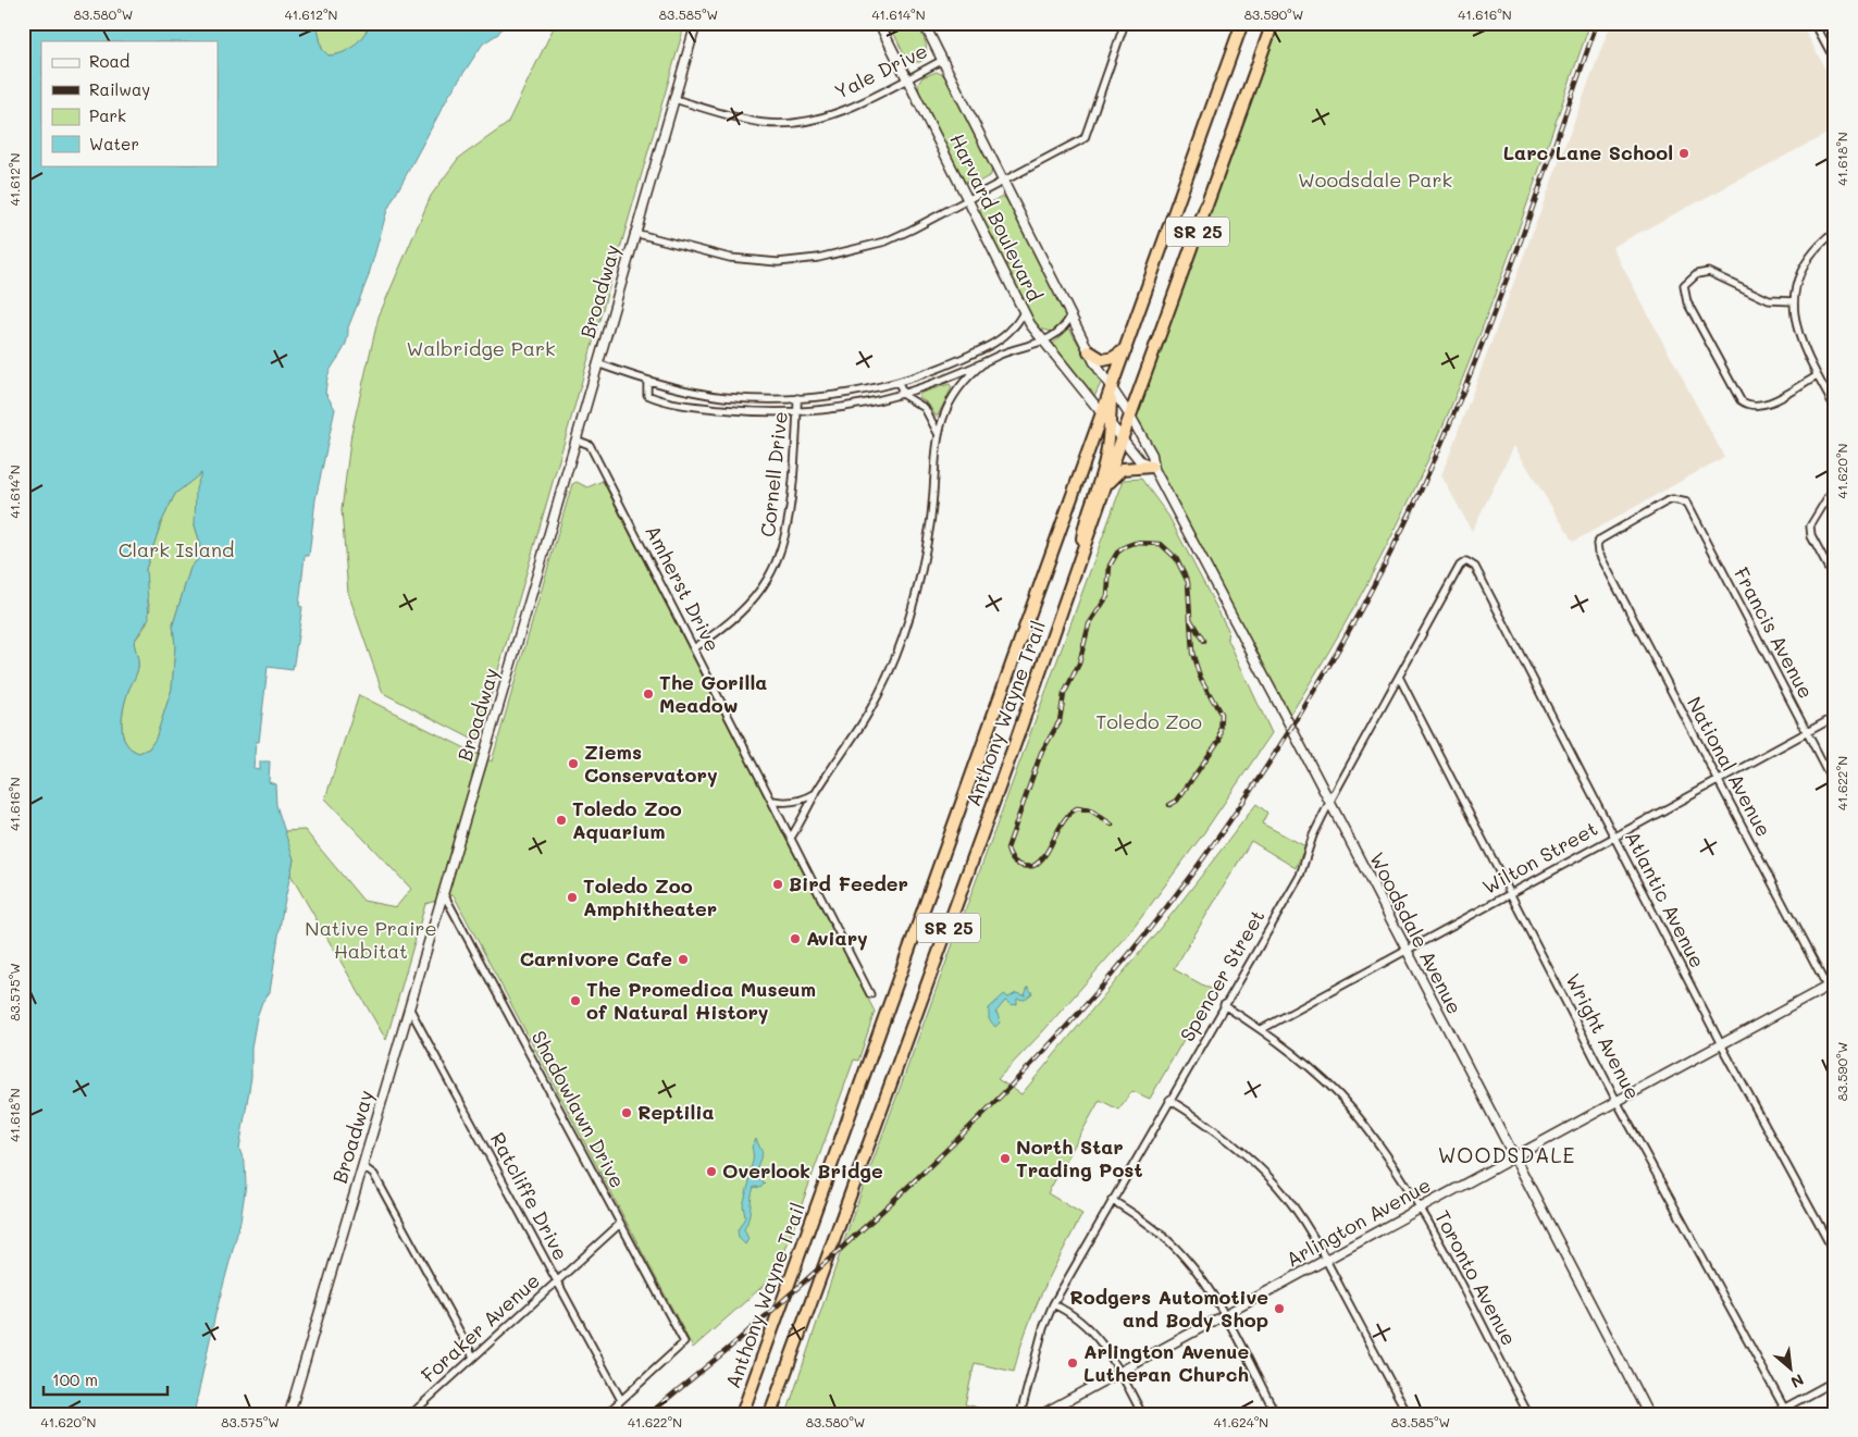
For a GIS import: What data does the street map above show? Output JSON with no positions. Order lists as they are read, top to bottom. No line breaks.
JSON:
{"streets":{"highway":["SR 25","Anthony Wayne Trail"],"street":["Yale Drive","Harvard Boulevard","Broadway","Cornell Drive","Amherst Drive","Francis Avenue","National Avenue","Wilton Street","Atlantic Avenue","Woodsdale Avenue","Spencer Street","Wright Avenue","Shadowlawn Drive","Ratcliffe Drive","Arlington Avenue","Toronto Avenue","Foraker Avenue"]},"crossings":[["Yale Drive","Harvard Boulevard"],["Yale Drive","Broadway"],["Harvard Boulevard","Anthony Wayne Trail"],["Harvard Boulevard","Woodsdale Avenue"],["Broadway","Amherst Drive"],["Broadway","Shadowlawn Drive"],["Broadway","Ratcliffe Drive"],["Cornell Drive","Amherst Drive"],["Francis Avenue","National Avenue"],["Francis Avenue","Wilton Street"],["Anthony Wayne Trail","Woodsdale Avenue"],["National Avenue","Wilton Street"],["National Avenue","Arlington Avenue"],["Wilton Street","Atlantic Avenue"],["Wilton Street","Woodsdale Avenue"],["Wilton Street","Wright Avenue"],["Wilton Street","Toronto Avenue"],["Atlantic Avenue","Spencer Street"],["Atlantic Avenue","Arlington Avenue"],["Woodsdale Avenue","Spencer Street"],["Woodsdale Avenue","Arlington Avenue"],["Spencer Street","Wright Avenue"],["Spencer Street","Toronto Avenue"],["Wright Avenue","Arlington Avenue"],["Shadowlawn Drive","Ratcliffe Drive"],["Shadowlawn Drive","Foraker Avenue"],["Ratcliffe Drive","Foraker Avenue"],["Arlington Avenue","Toronto Avenue"]],"districts":["WOODSDALE"],"parks":["Woodsdale Park","Walbridge Park","Clark Island","Toledo Zoo","Native Praire Habitat"],"places":["Larc Lane School","The Gorilla Meadow","Ziems Conservatory","Toledo Zoo Aquarium","Bird Feeder","Toledo Zoo Amphitheater","Aviary","Carnivore Cafe","The Promedica Museum of Natural History","Reptilia","North Star Trading Post","Overlook Bridge","Rodgers Automotive and Body Shop","Arlington Avenue Lutheran Church"],"legend":["Road","Railway","Park","Water"],"scale_bar":"100 m","north":"bottom right","coordinates":["83.580°W","41.612°N","83.585°W","41.614°N","83.590°W","41.616°N","41.618°N","41.620°N","41.622°N","83.575°W","41.624°N"]}
